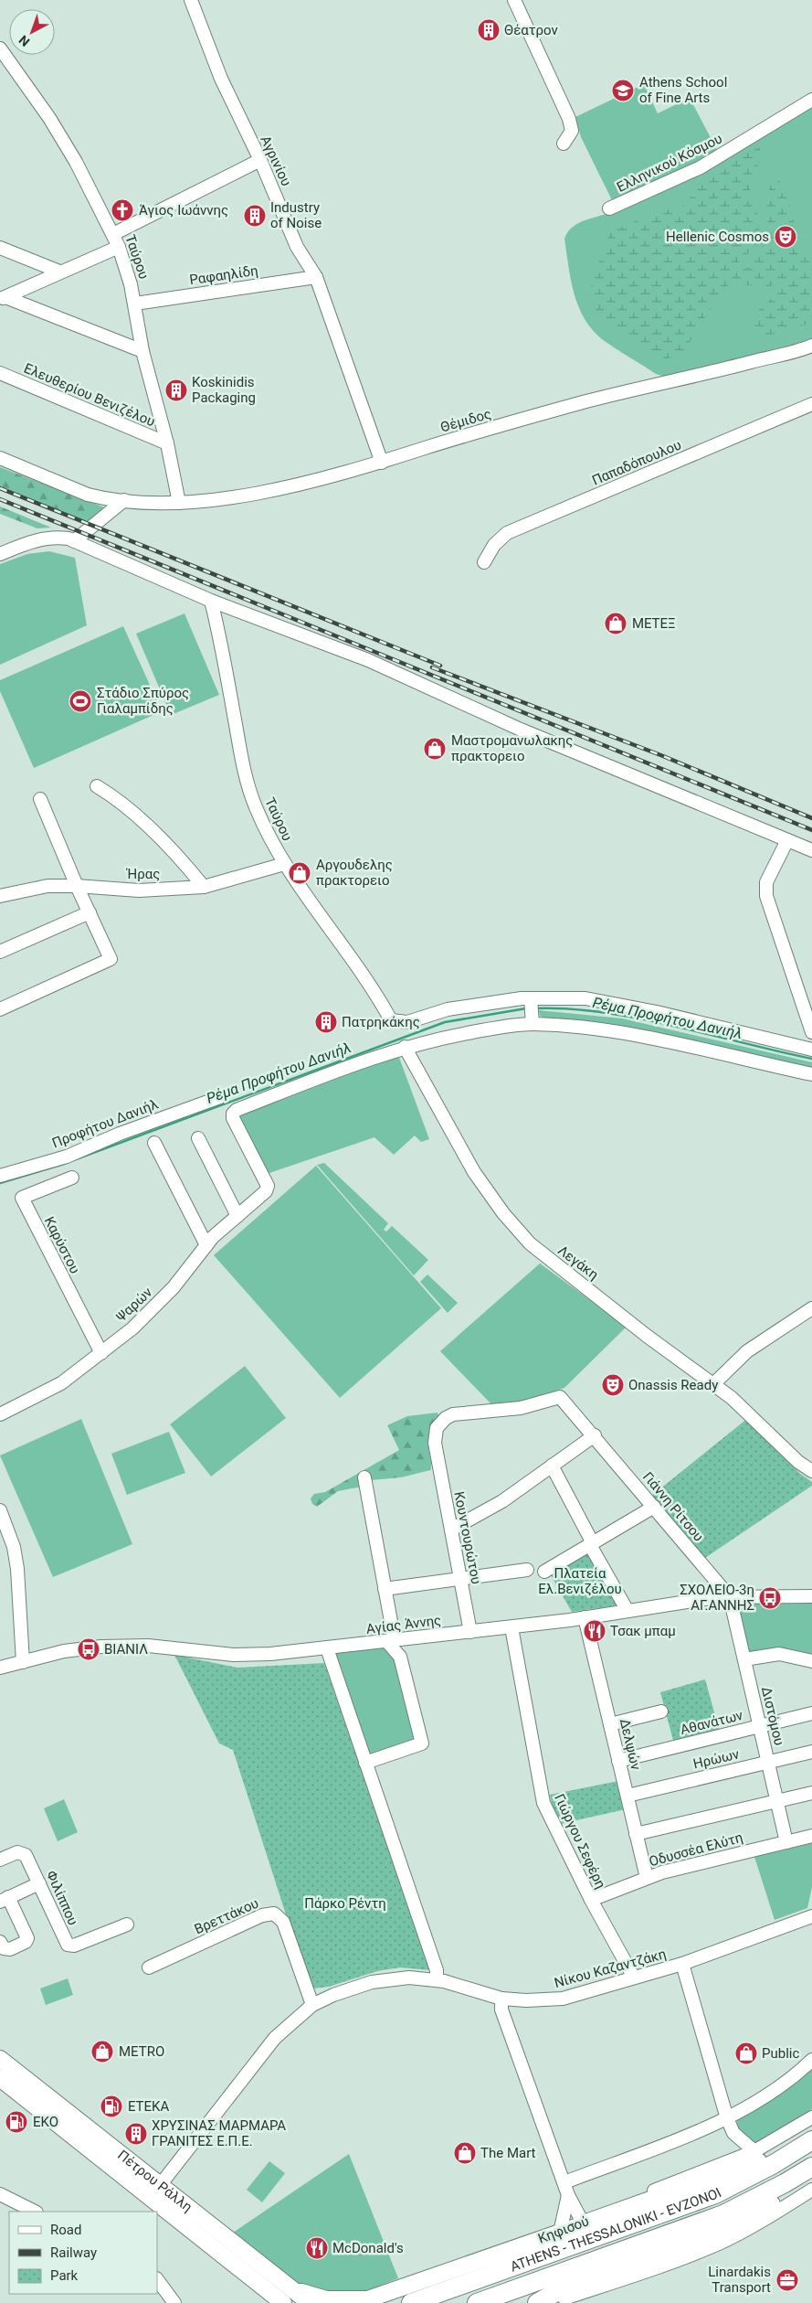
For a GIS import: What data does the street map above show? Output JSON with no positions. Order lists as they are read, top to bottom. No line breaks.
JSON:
{"streets":{"highway":["ATHENS - THESSALONIKI - EVZONOI"],"main road":["Πέτρου Ράλλη","Κηφισού"],"street":["Αγρινίου","Ελληνικού Κόσμου","Ταύρου","Ραφαηλίδη","Ελευθερίου Βενιζέλου","Θέμιδος","Παπαδόπουλου","Ήρας","Προφήτου Δανιήλ","Καρύστου","Λεγάκη","Ψαρών","Γιάννη Ρίτσου","Κουντουρώτου","Αγίας Άννης","Διστόμου","Αθανάτων","Δελψών","Ηρώων","Γιώργου Σεφέρη","Οδυσσέα Ελύτη","Φιλίππου","Βρεττάκου","Νίκου Καζαντζάκη"]},"crossings":[["Αγρινίου","Ραφαηλίδη"],["Αγρινίου","Θέμιδος"],["Ταύρου","Ραφαηλίδη"],["Ταύρου","Ελευθερίου Βενιζέλου"],["Ταύρου","Θέμιδος"],["Ταύρου","Ήρας"],["Καρύστου","Ψαρών"],["Λεγάκη","Ψαρών"],["Γιάννη Ρίτσου","Κουντουρώτου"],["Γιάννη Ρίτσου","Αγίας Άννης"],["Γιάννη Ρίτσου","Διστόμου"],["Κουντουρώτου","Αγίας Άννης"],["Αγίας Άννης","Διστόμου"],["Αγίας Άννης","Δελψών"],["Αγίας Άννης","Γιώργου Σεφέρη"],["Διστόμου","Αθανάτων"],["Διστόμου","Ηρώων"],["Διστόμου","Οδυσσέα Ελύτη"],["Αθανάτων","Δελψών"],["Δελψών","Ηρώων"],["Δελψών","Οδυσσέα Ελύτη"],["Γιώργου Σεφέρη","Οδυσσέα Ελύτη"],["Γιώργου Σεφέρη","Νίκου Καζαντζάκη"],["Βρεττάκου","Νίκου Καζαντζάκη"],["Νίκου Καζαντζάκη","Πέτρου Ράλλη"],["Πέτρου Ράλλη","Κηφισού"]],"water":["Ρέμα Προφήτου Δανιήλ"],"parks":["Πλατεία Ελ.Βενιζέλου","Πάρκο Ρέντη"],"places":{"building":["Θέατρον","Industry of Noise","Koskinidis Packaging","Πατρηκάκης","ΧΡΥΣΙΝΑΣ ΜΑΡΜΑΡΑ ΓΡΑΝΙΤΕΣ Ε.Π.Ε."],"school or university":["Athens School of Fine Arts"],"church":["Άγιος Ιωάννης"],"theatre":["Hellenic Cosmos","Onassis Ready"],"shop":["ΜΕΤΕΞ","Μαστρομανωλακης πρακτορειο","Αργουδελης πρακτορειο","METRO","Public","The Mart"],"sports":["Στάδιο Σπύρος Γιαλαμπίδης"],"bus stop":["ΣΧΟΛΕΙΟ-3η ΑΓ.ΑΝΝΗΣ","ΒΙΑΝΙΛ"],"restaurant":["Τσακ μπαμ","McDonald's"],"fuel station":["ΕΤΕΚΑ","EKO"],"office":["Linardakis Transport"]},"legend":["Road","Railway","Park"],"north":"bottom left"}
